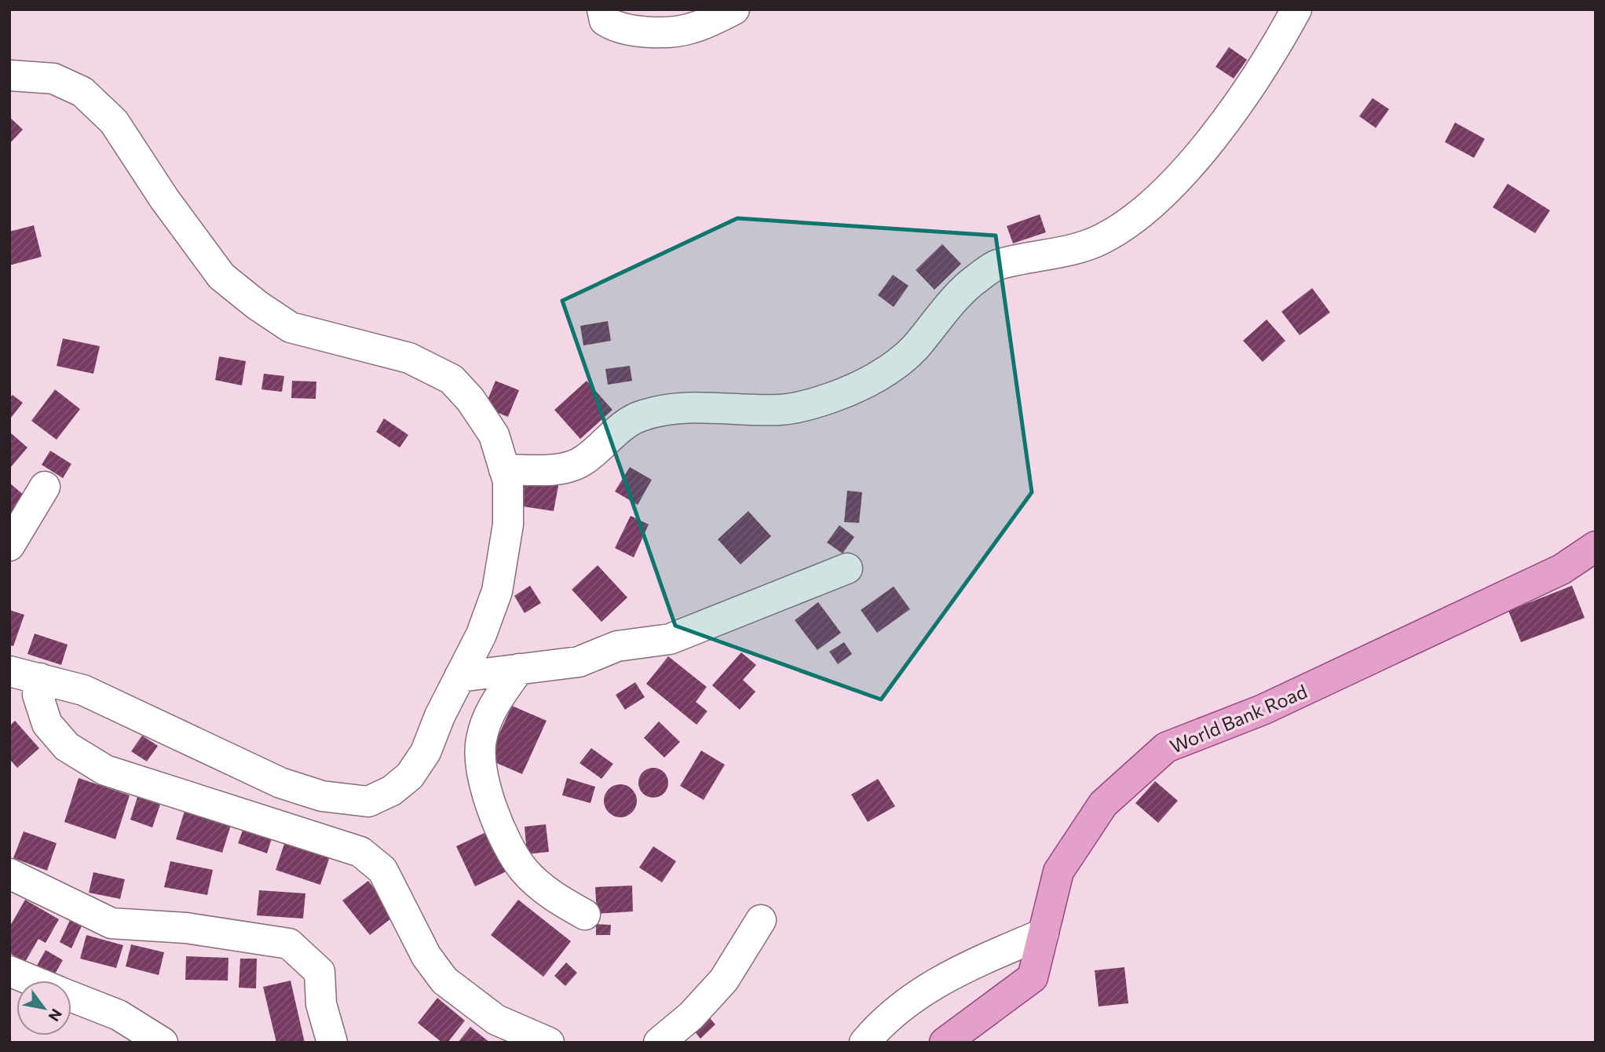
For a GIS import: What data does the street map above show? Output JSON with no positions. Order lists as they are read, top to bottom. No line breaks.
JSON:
{"streets":{"main road":["World Bank Road"]},"north":"bottom right"}
